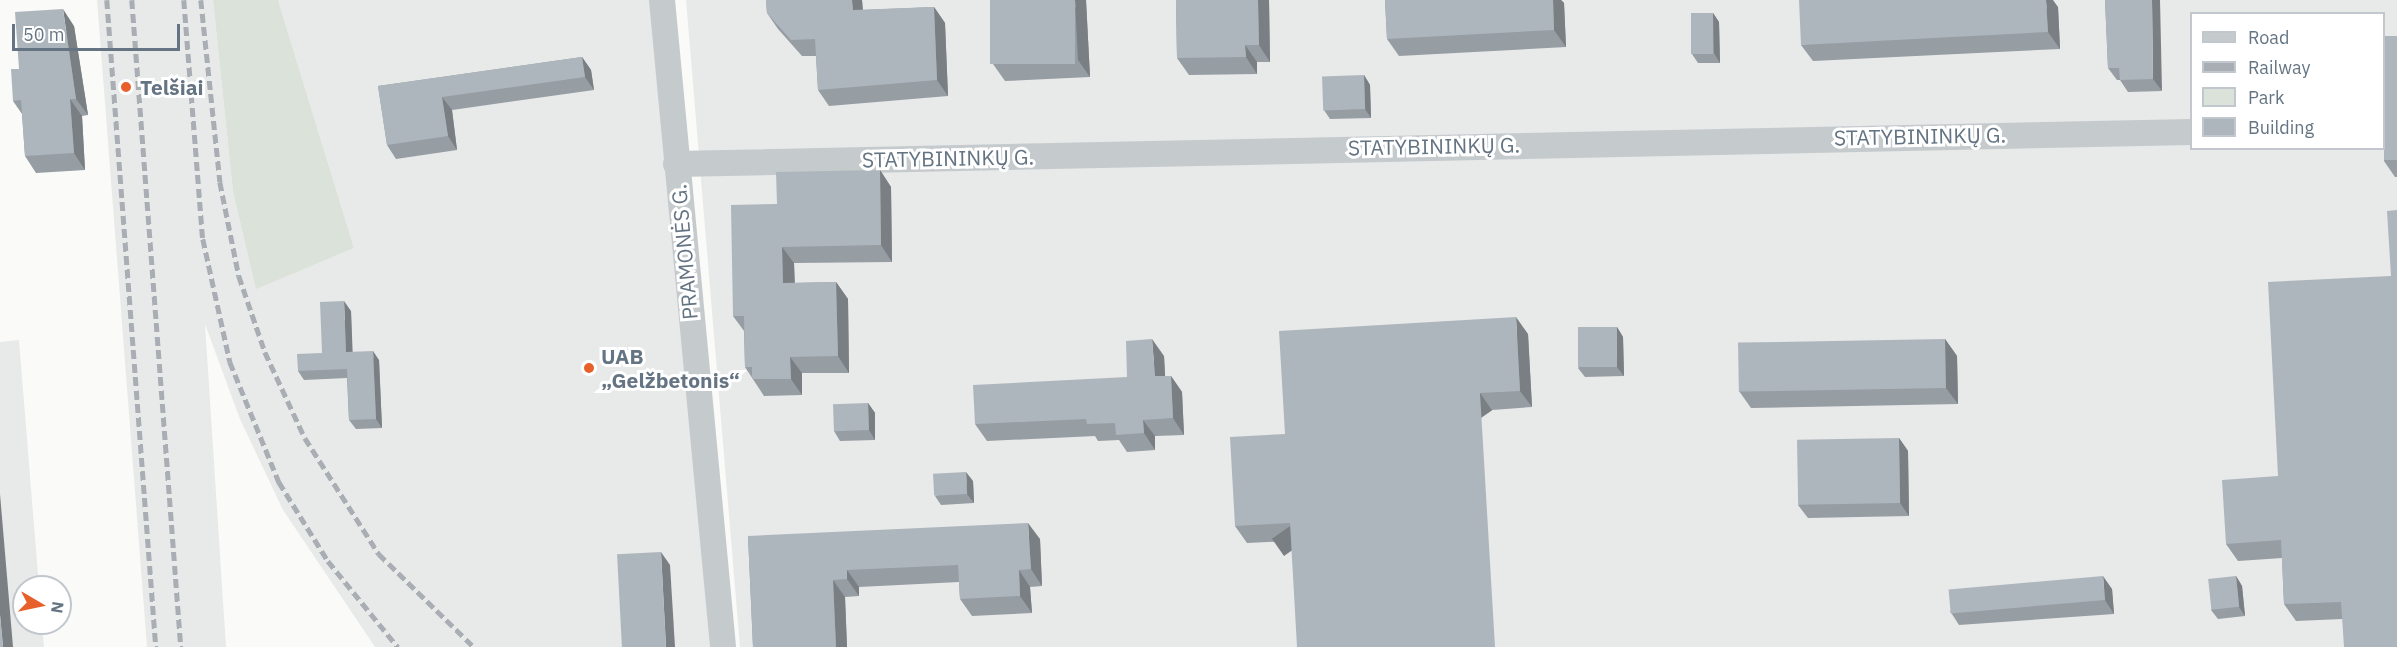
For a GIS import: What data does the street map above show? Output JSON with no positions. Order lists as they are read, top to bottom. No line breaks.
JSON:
{"streets":{"street":["STATYBININKŲ G.","PRAMONĖS G."]},"crossings":[["STATYBININKŲ G.","PRAMONĖS G."]],"places":["Telšiai","UAB „Gelžbetonis“"],"legend":["Road","Railway","Park","Building"],"scale_bar":"50 m","north":"right"}
